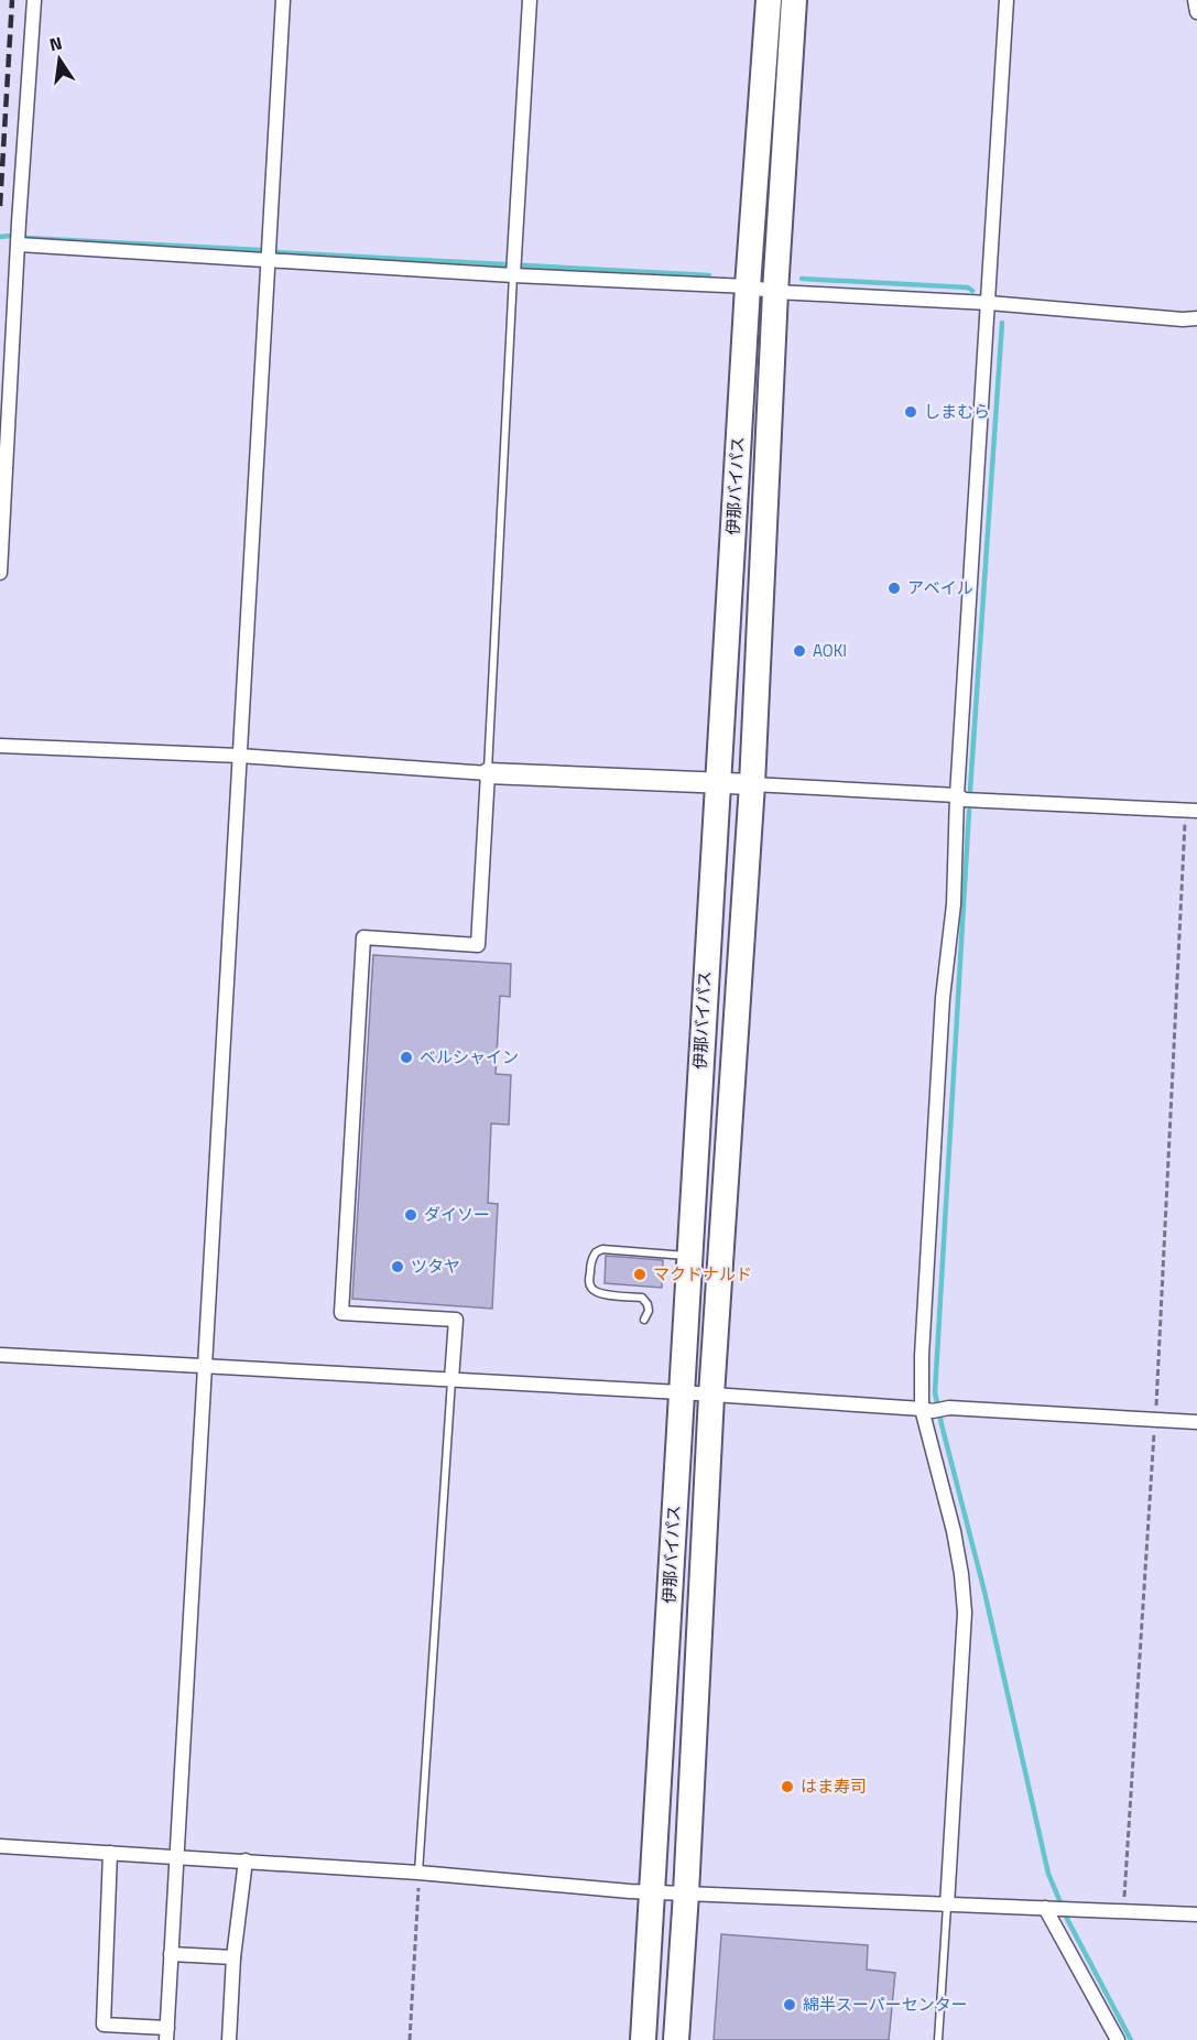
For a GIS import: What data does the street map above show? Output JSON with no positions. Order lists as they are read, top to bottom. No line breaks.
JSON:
{"streets":{"highway":["伊那バイパス"]},"places":["しまむら","アベイル","AOKI","ベルシャイン","ダイソー","ツタヤ","マクドナルド","はま寿司","綿半スーパーセンター"],"north":"top"}
